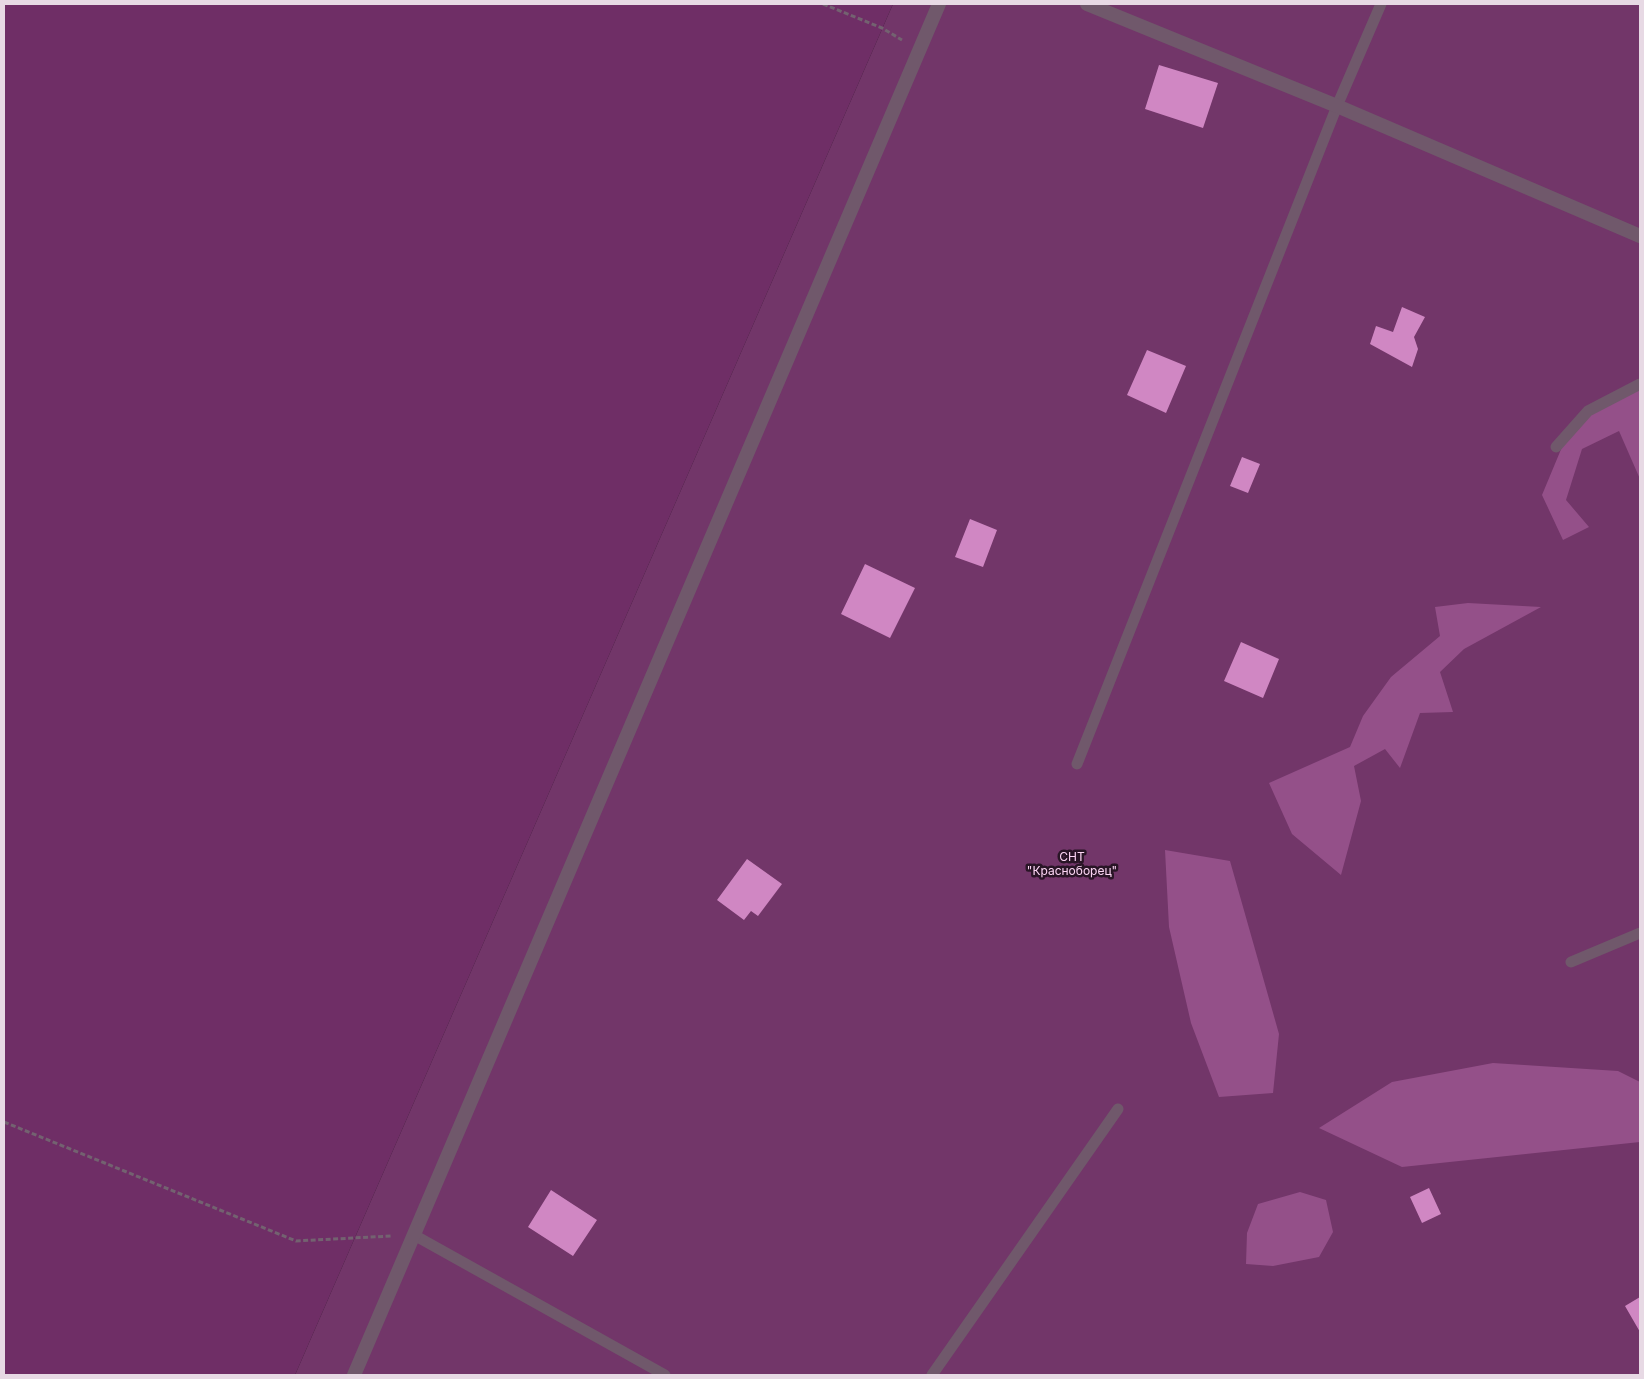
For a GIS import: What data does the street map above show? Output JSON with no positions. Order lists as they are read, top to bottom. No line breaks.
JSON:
{"parks":["СНТ \"Красноборец\""]}
